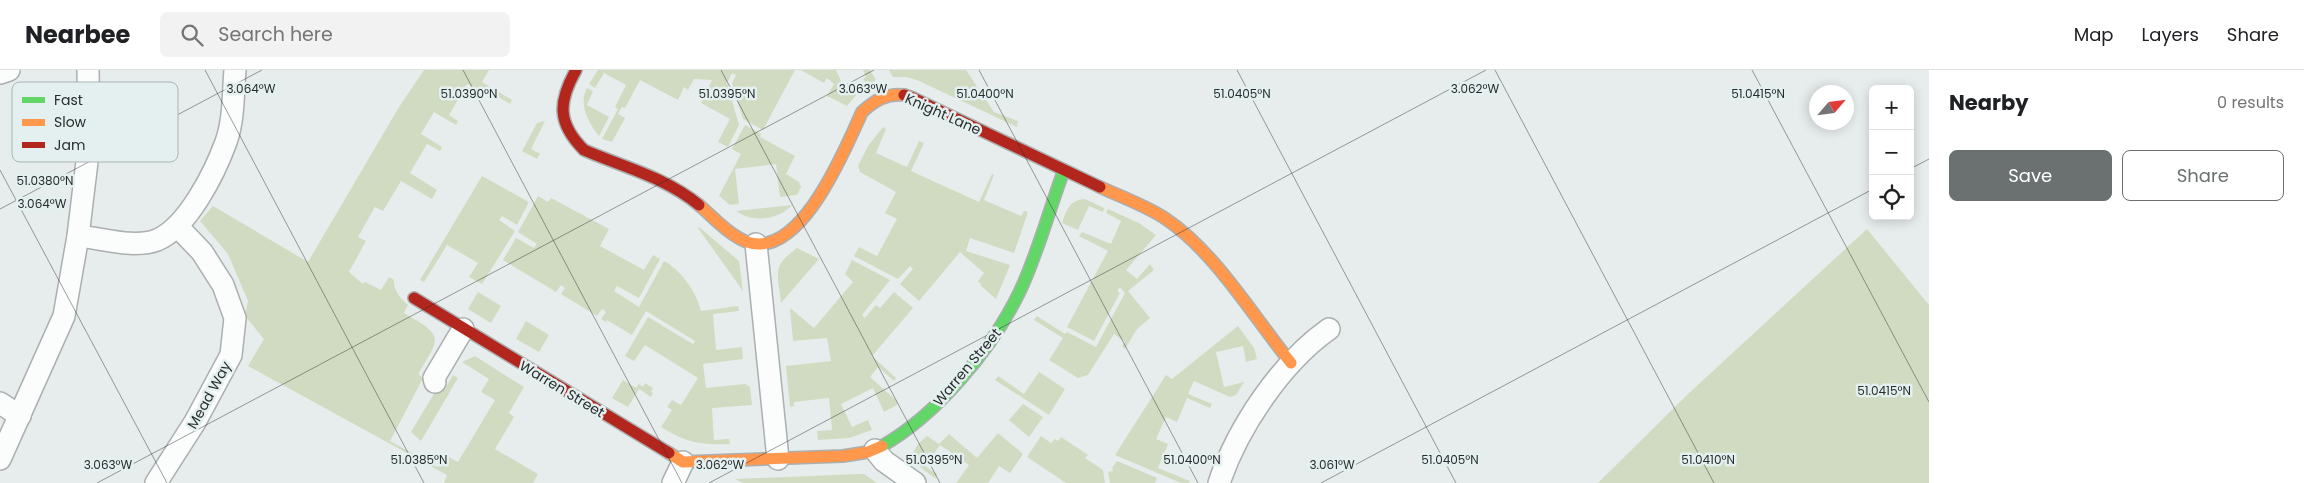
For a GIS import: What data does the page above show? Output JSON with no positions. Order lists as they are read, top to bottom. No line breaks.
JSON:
{"streets":{"street":["Knight Lane","Warren Street","Mead Way"]},"crossings":[["Knight Lane","Warren Street"]],"legend":["Fast","Slow","Jam"],"north":"top right","page":{"header":"Nearbee","search":"Search here","nav":["Map","Layers","Share"],"heading":["Nearby","0 results"],"map_buttons":["+","−"],"buttons":["Save","Share"]},"coordinates":["3.064°W","3.062°W","3.063°W","51.0390°N","51.0395°N","51.0400°N","51.0405°N","51.0415°N","51.0380°N","51.0385°N","51.0410°N","3.061°W"]}
